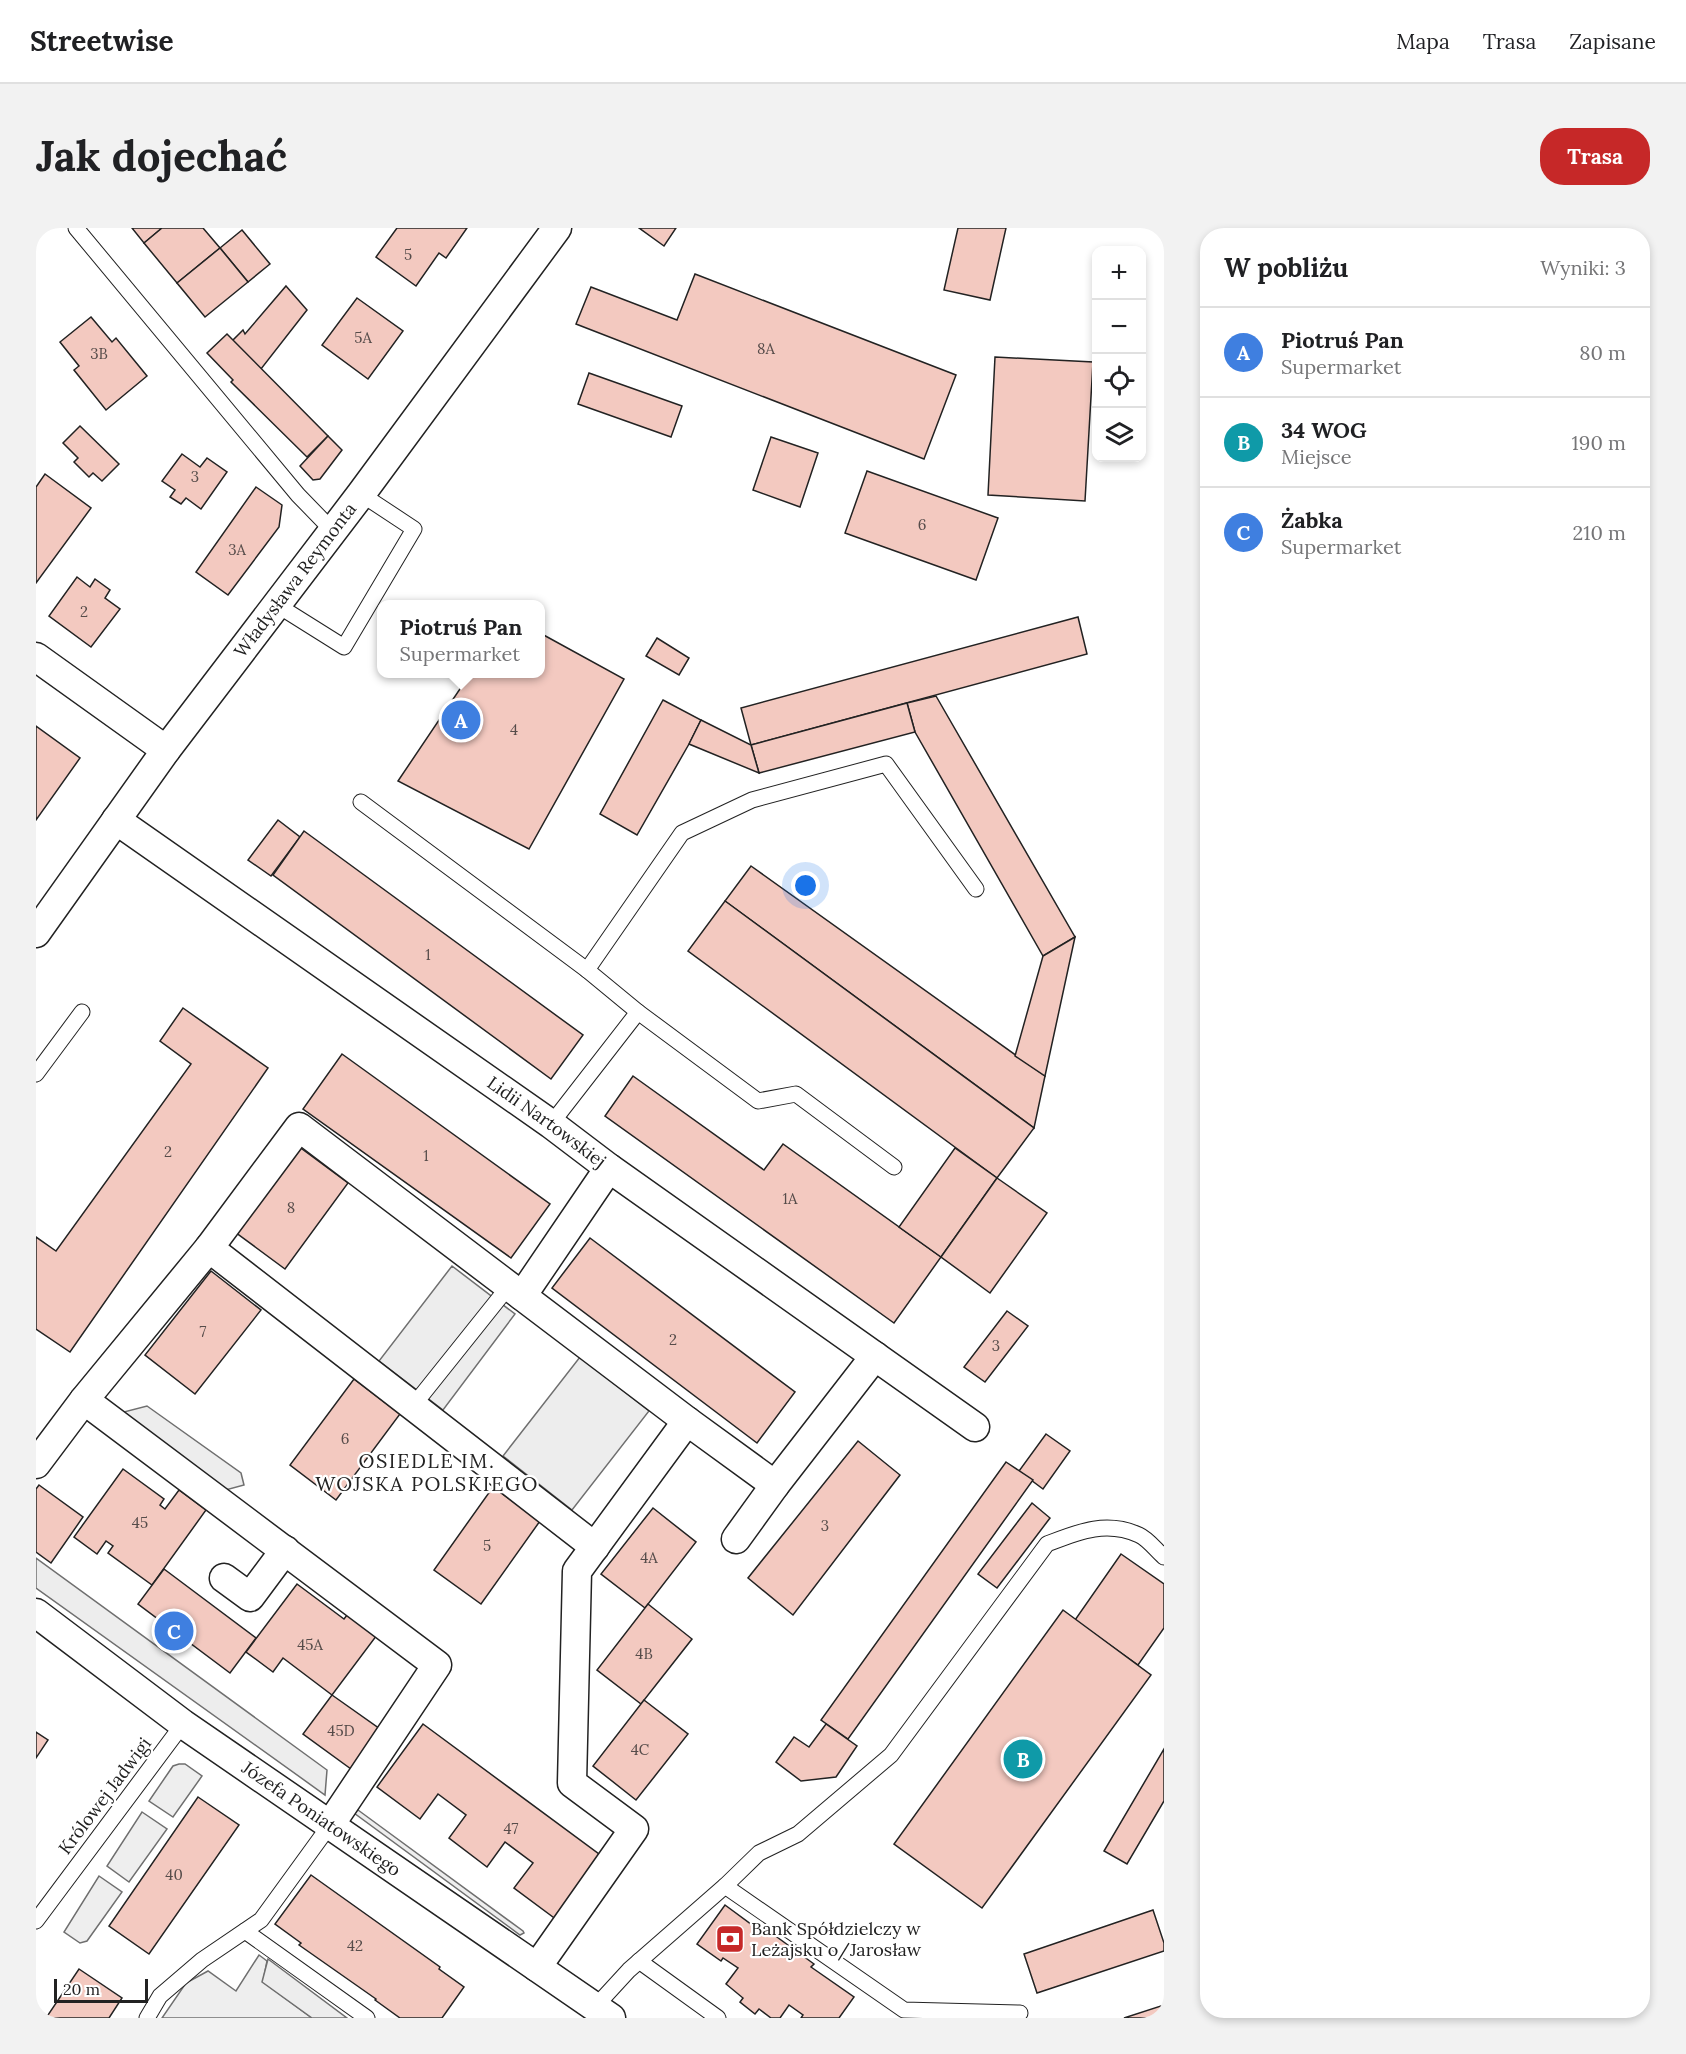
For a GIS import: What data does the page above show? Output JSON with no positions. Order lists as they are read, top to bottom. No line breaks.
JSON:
{"streets":{"street":["Władysława Reymonta","Lidii Nartowskiej","Józefa Poniatowskiego"],"lane":["Królowej Jadwigi"]},"crossings":[["Władysława Reymonta","Lidii Nartowskiej"],["Królowej Jadwigi","Józefa Poniatowskiego"]],"districts":["OSIEDLE IM. WOJSKA POLSKIEGO"],"places":{"bank":["Bank Spółdzielczy w Leżajsku o/Jarosław"]},"house_numbers":["5","5A","8A","3B","3","6","3A","2","4","1","2","1","1A","8","7","2","3","6","45","3","5","4A","45A","4B","45D","4C","47","40","42"],"scale_bar":"20 m","page":{"header":"Streetwise","nav":["Mapa","Trasa","Zapisane"],"buttons":"Trasa","title":"Jak dojechać","heading":["W pobliżu","Wyniki: 3"],"map_buttons":["+","−"],"list":[{"mark":"A","name":"Piotruś Pan","note":"Supermarket","value":"80 m"},{"mark":"B","name":"34 WOG","note":"Miejsce","value":"190 m"},{"mark":"C","name":"Żabka","note":"Supermarket","value":"210 m"}],"popup":["Piotruś Pan","Supermarket"],"pins":["A","C","B"],"scale":"20 m"}}
